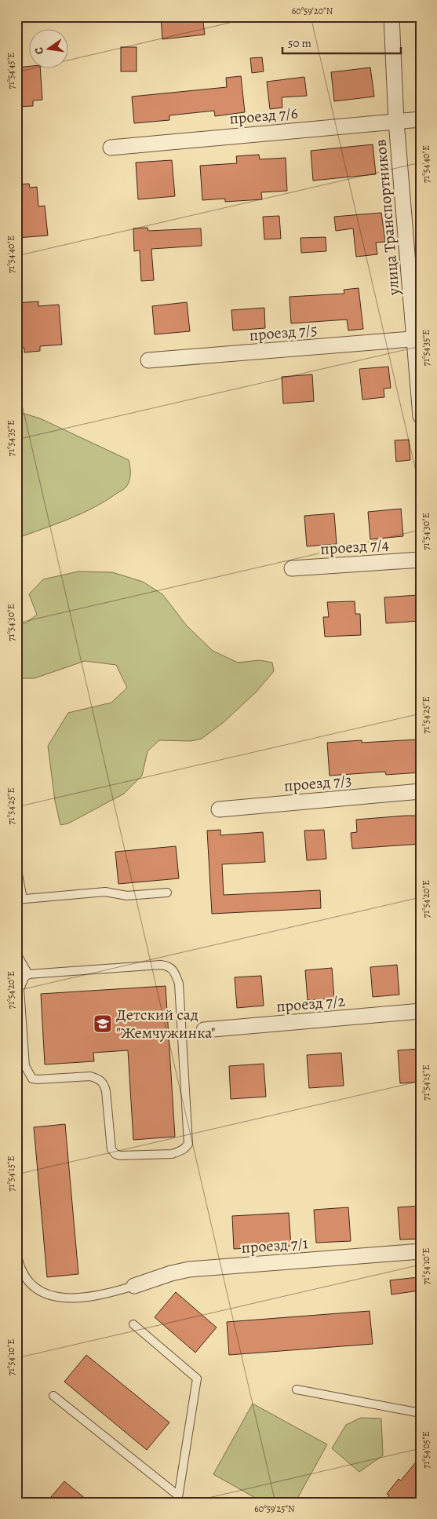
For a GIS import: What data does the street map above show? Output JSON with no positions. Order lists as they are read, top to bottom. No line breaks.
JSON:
{"streets":{"street":["проезд 7/6","улица Транспортников","проезд 7/5","проезд 7/4","проезд 7/3","проезд 7/2","проезд 7/1"]},"crossings":[["проезд 7/6","улица Транспортников"],["улица Транспортников","проезд 7/5"]],"places":{"school or university":["Детский сад \"Жемчужинка\""]},"scale_bar":"50 m","north":"left","coordinates":["60°59'20\"N","71°54'45\"E","71°54'40\"E","71°54'35\"E","71°54'30\"E","71°54'25\"E","71°54'20\"E","71°54'15\"E","71°54'10\"E","71°54'05\"E","60°59'25\"N"]}
